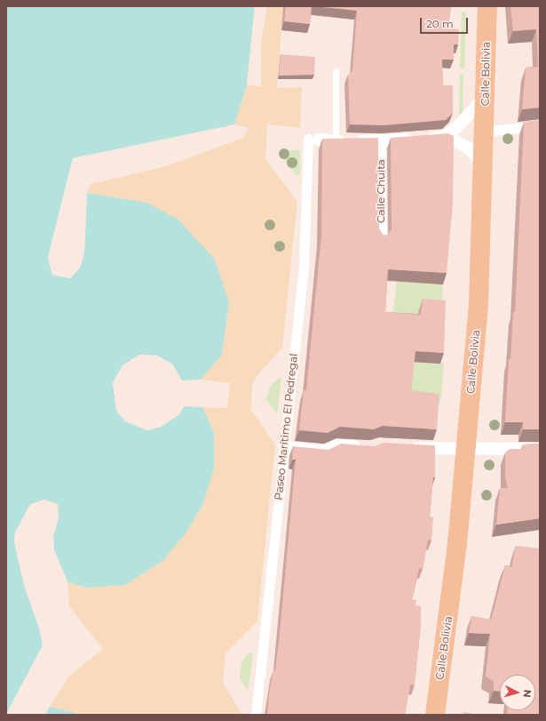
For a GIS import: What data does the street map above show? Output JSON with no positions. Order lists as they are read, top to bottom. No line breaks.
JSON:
{"streets":{"main road":["Calle Bolivia"],"street":["Calle Chuita","Paseo Marítimo El Pedregal"]},"scale_bar":"20 m","north":"right"}
